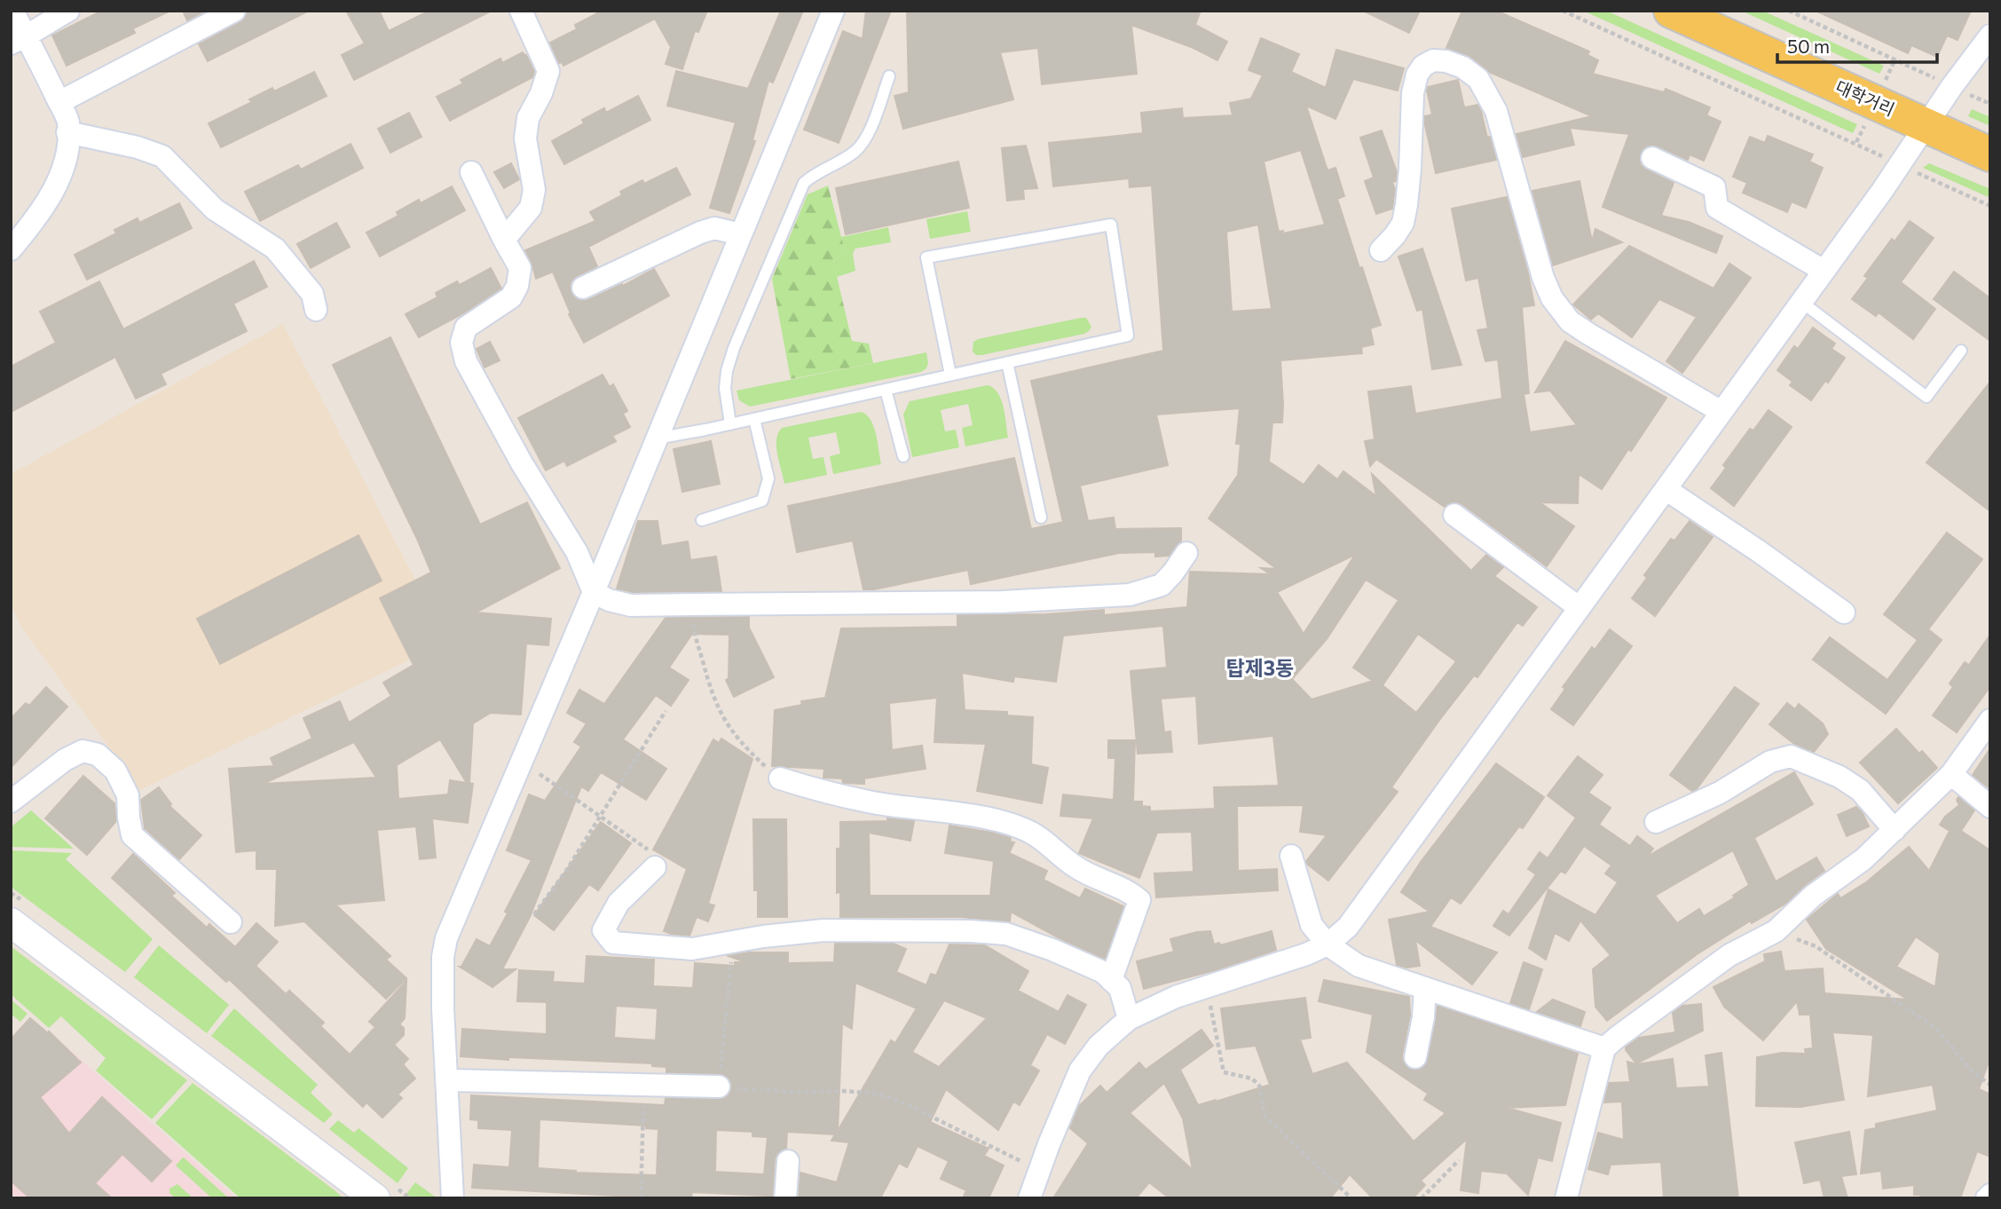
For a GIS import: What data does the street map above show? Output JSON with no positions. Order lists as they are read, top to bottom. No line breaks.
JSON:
{"streets":{"main road":["대학거리"]},"districts":["탑제3동"],"scale_bar":"50 m"}
